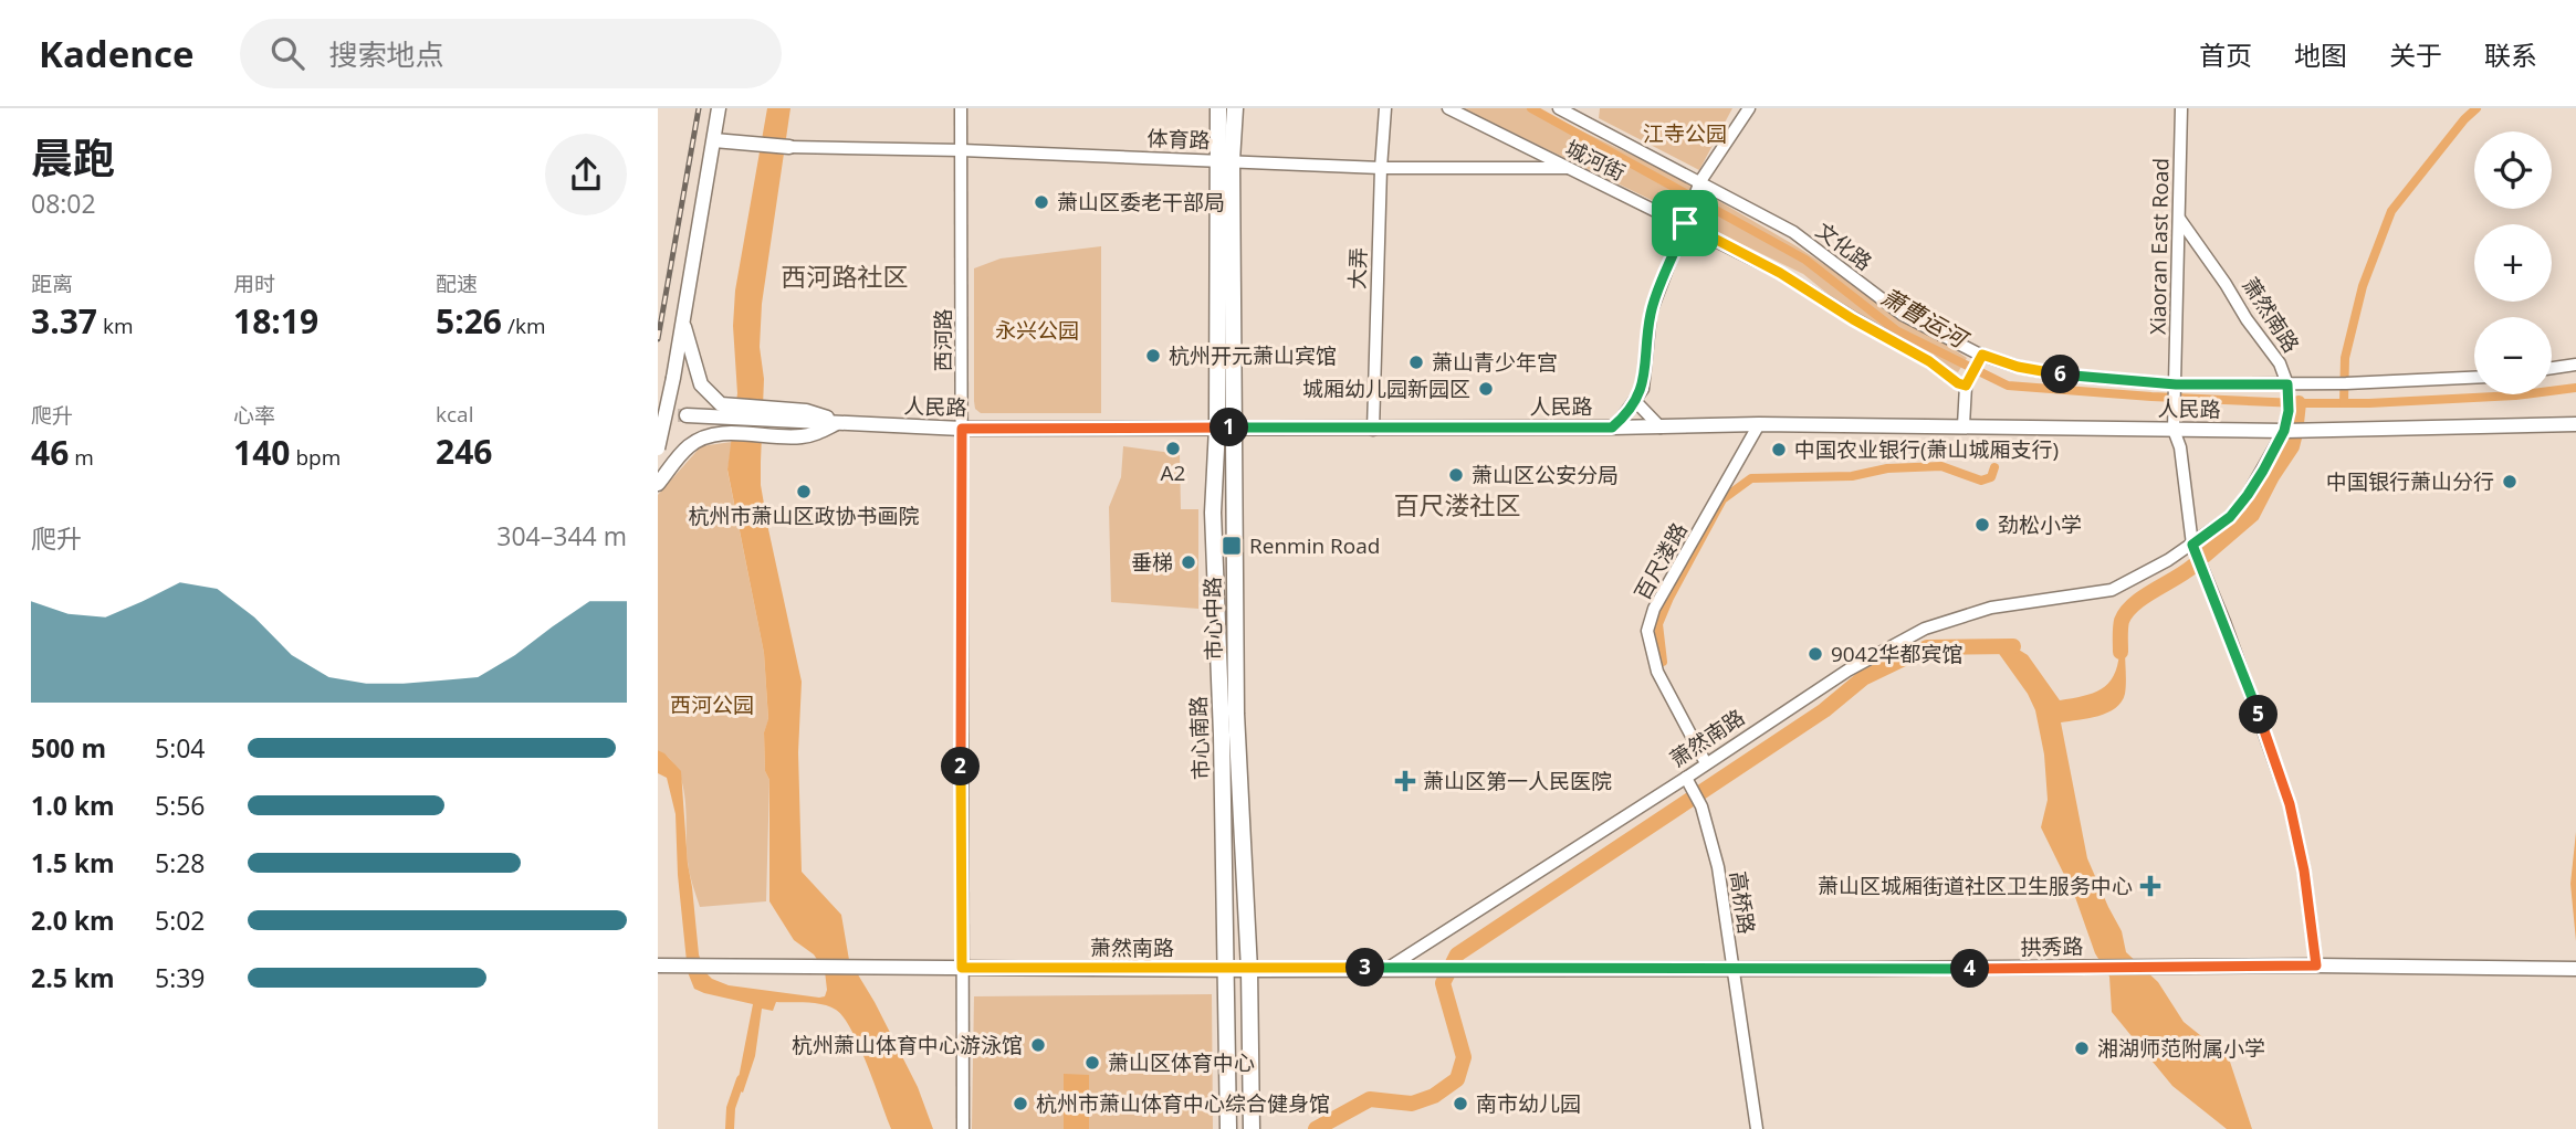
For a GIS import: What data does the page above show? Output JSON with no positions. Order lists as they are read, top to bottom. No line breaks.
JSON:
{"streets":{"main road":["萧然南路","人民路","市心中路","市心南路","拱秀路"],"street":["体育路","城河街","文化路","Xiaoran East Road","大弄","西河路","百尺溇路","高桥路"]},"crossings":[["体育路","城河街"],["体育路","大弄"],["体育路","西河路"],["体育路","市心中路"],["文化路","Xiaoran East Road"],["文化路","萧然南路"],["Xiaoran East Road","萧然南路"],["Xiaoran East Road","人民路"],["Xiaoran East Road","拱秀路"],["大弄","人民路"],["萧然南路","西河路"],["萧然南路","人民路"],["萧然南路","百尺溇路"],["萧然南路","市心中路"],["萧然南路","市心南路"],["萧然南路","高桥路"],["萧然南路","拱秀路"],["西河路","人民路"],["人民路","百尺溇路"],["人民路","市心中路"],["人民路","市心南路"],["市心中路","市心南路"],["高桥路","拱秀路"]],"districts":["西河路社区","百尺溇社区"],"water":["萧曹运河"],"parks":["江寺公园","永兴公园","西河公园"],"places":{"other":["萧山区委老干部局","杭州开元萧山宾馆","萧山青少年宫","城厢幼儿园新园区","A2","中国农业银行(萧山城厢支行)","萧山区公安分局","中国银行萧山分行","杭州市萧山区政协书画院","劲松小学","垂梯","9042华都宾馆","杭州萧山体育中心游泳馆","湘湖师范附属小学","萧山区体育中心","杭州市萧山体育中心综合健身馆","南市幼儿园"],"transit":["Renmin Road"],"health":["萧山区第一人民医院","萧山区城厢街道社区卫生服务中心"]},"page":{"header":"Kadence","search":"搜索地点","nav":["首页","地图","关于","联系"],"heading":["晨跑","08:02"],"map_buttons":["+","−"],"stats":[["距离","3.37 km"],["用时","18:19"],["配速","5:26 /km"],["爬升","46 m"],["心率","140 bpm"],["kcal","246"]],"pins":["6","1","5","2","3","4"],"chart":["爬升","304–344 m"],"list":[{"name":"500 m","note":"5:04"},{"name":"1.0 km","note":"5:56"},{"name":"1.5 km","note":"5:28"},{"name":"2.0 km","note":"5:02"},{"name":"2.5 km","note":"5:39"}]}}
